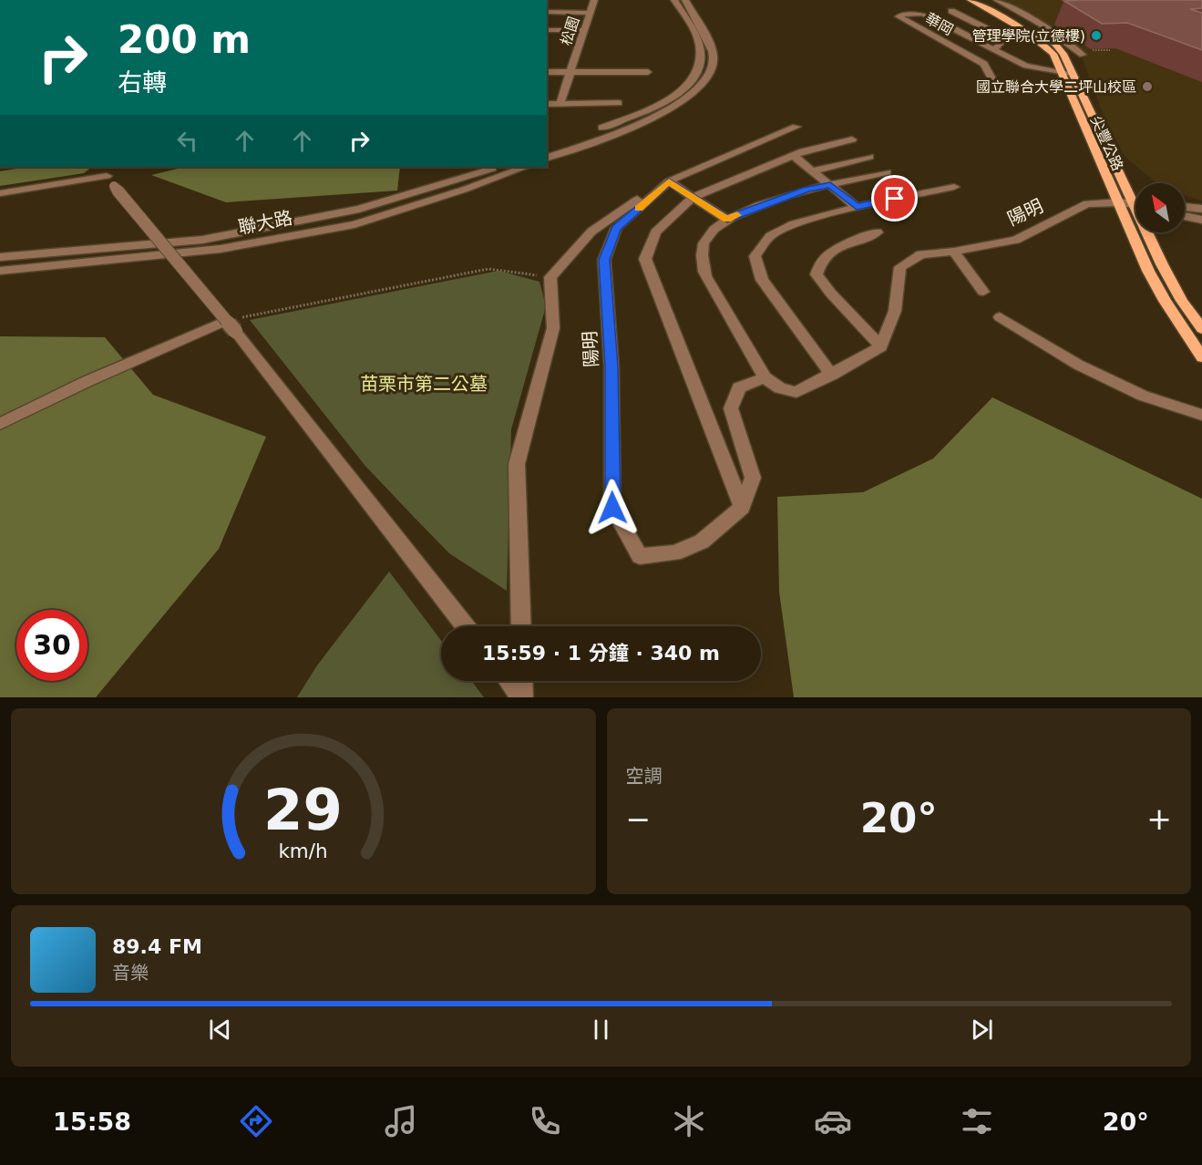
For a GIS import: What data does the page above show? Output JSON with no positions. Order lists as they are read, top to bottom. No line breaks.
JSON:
{"streets":{"main road":["尖豐公路"],"street":["華岡","松園","陽明","聯大路"]},"crossings":[["華岡","尖豐公路"],["尖豐公路","陽明"]],"parks":["苗栗市第二公墓"],"places":["管理學院(立德樓)","國立聯合大學二坪山校區"],"north":"top left","page":{"turn":["200 m","右轉"],"limit":"30","trip":"15:59 · 1 分鐘 · 340 m","tile":"空調","heat":["−","20°","+"],"song":["89.4 FM","音樂"],"tabs":["15:58","20°"],"gauge":["29","km/h"]}}
